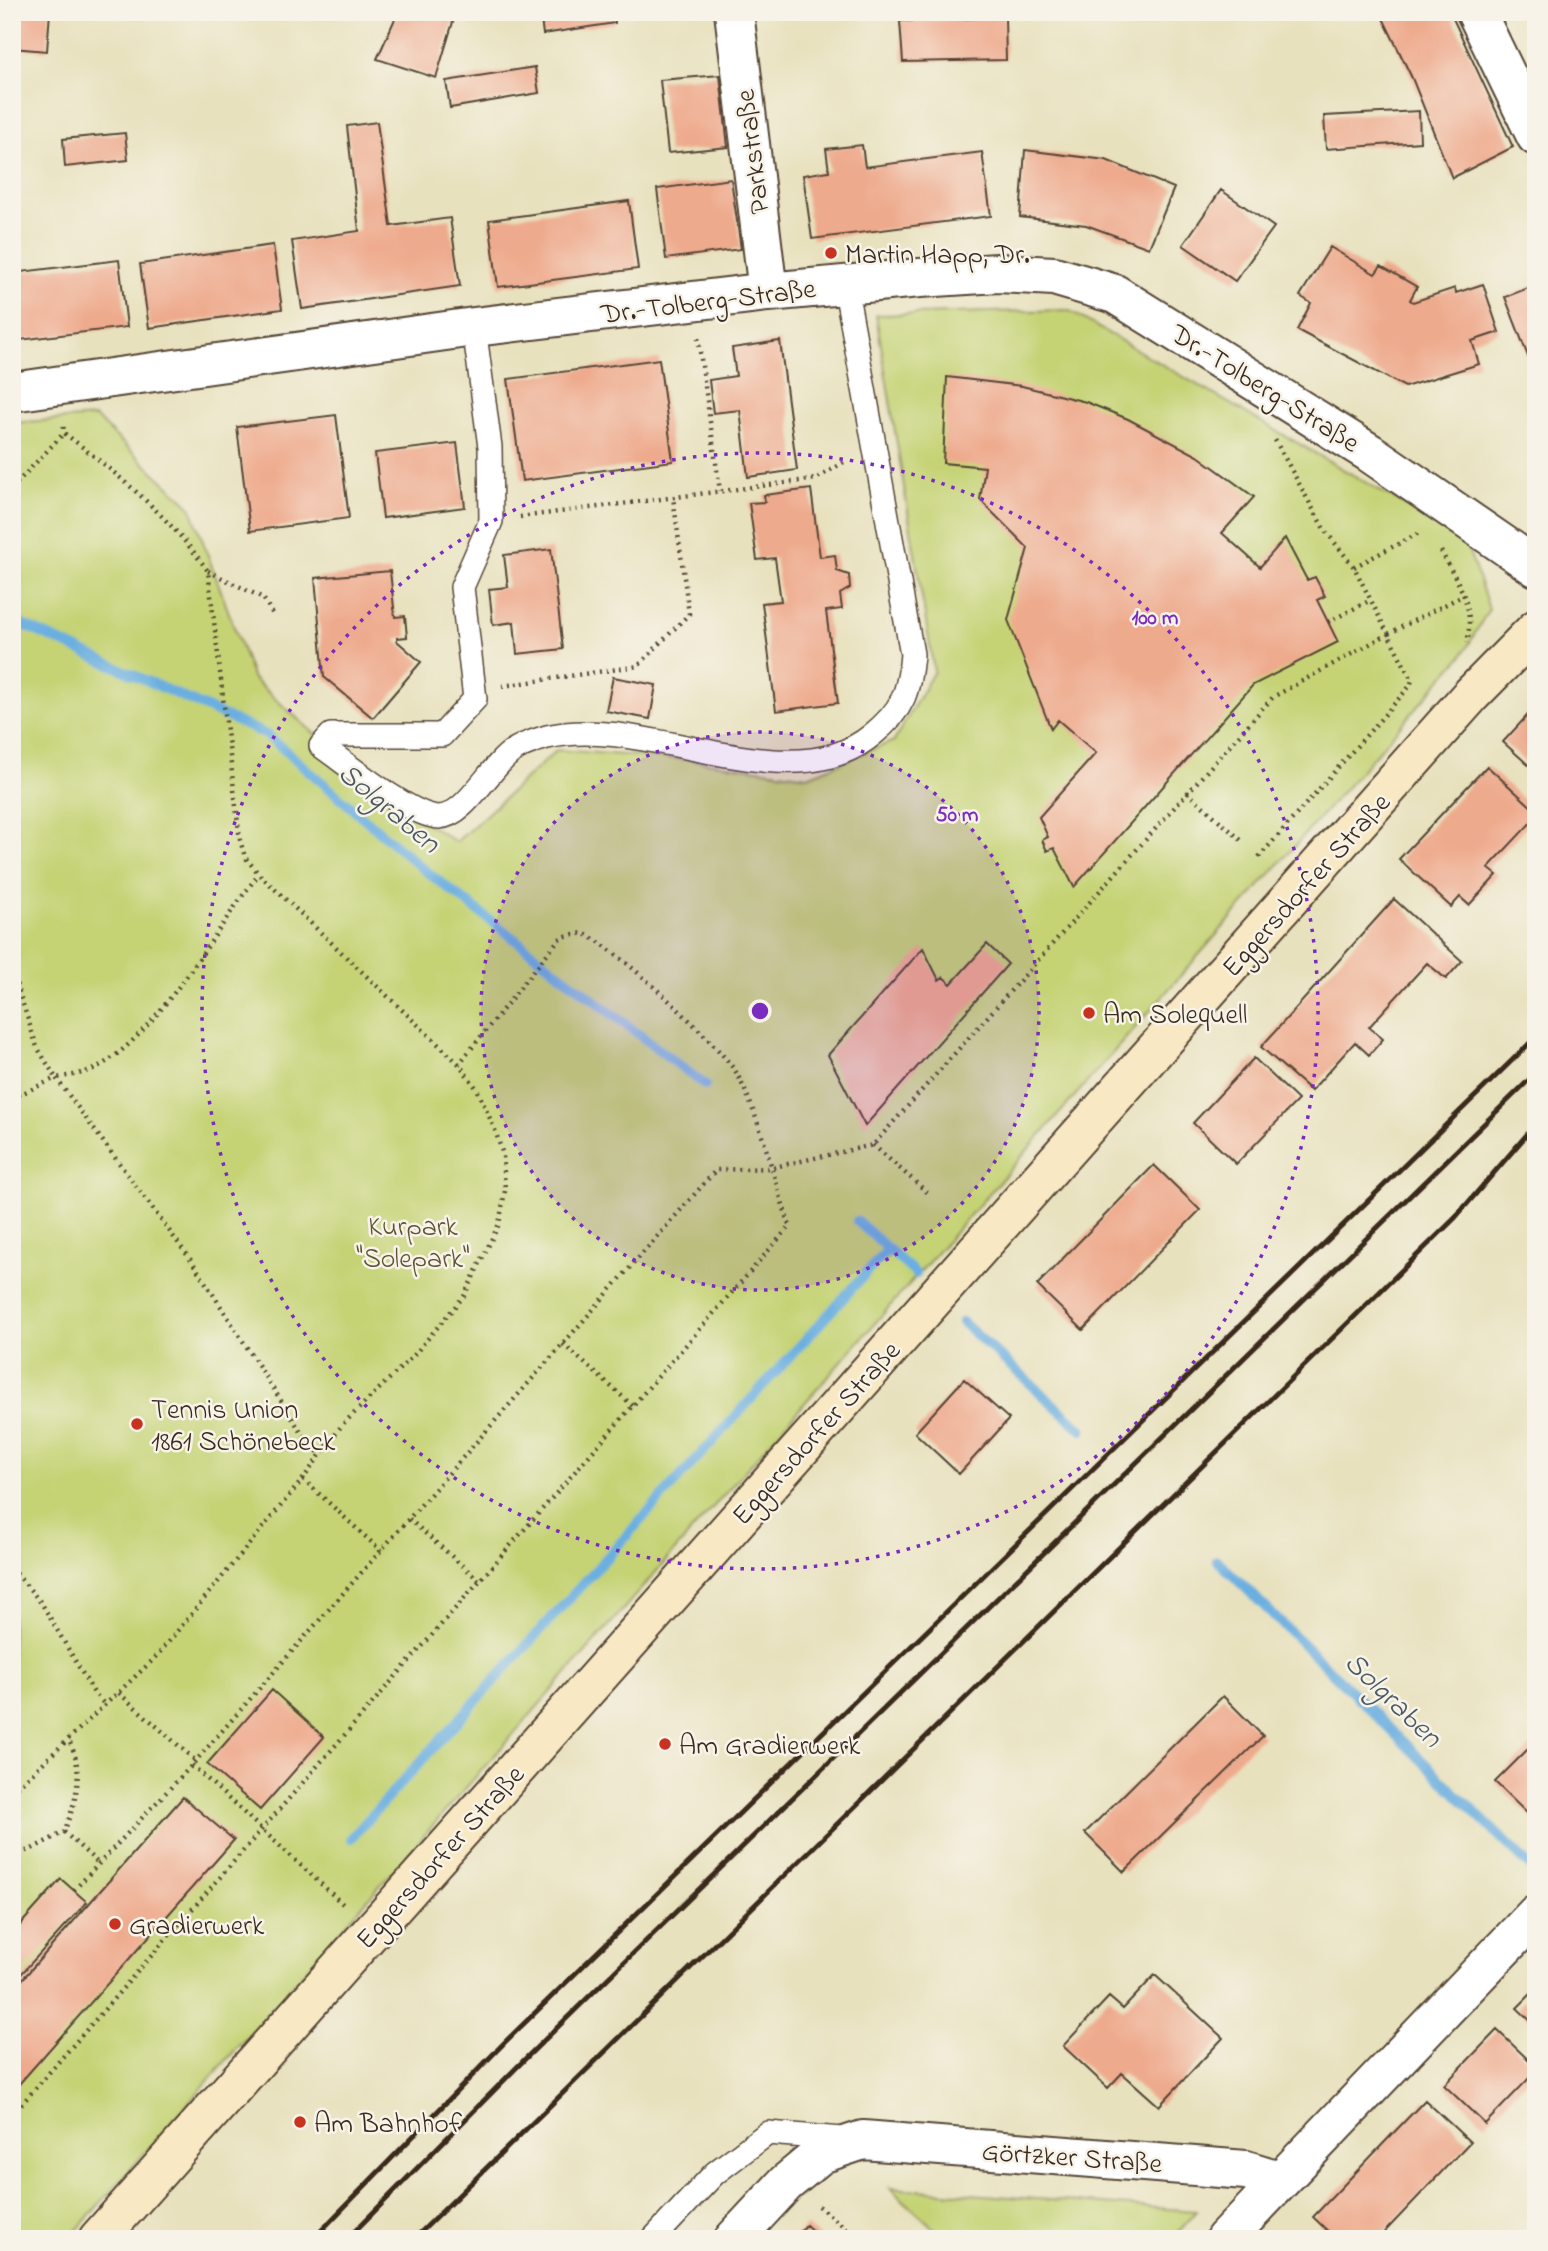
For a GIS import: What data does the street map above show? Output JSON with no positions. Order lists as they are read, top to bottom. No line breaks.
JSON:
{"streets":{"street":["Parkstraße","Dr.-Tolberg-Straße","Eggersdorfer Straße","Görtzker Straße"]},"crossings":[["Parkstraße","Dr.-Tolberg-Straße"]],"water":["Solgraben"],"parks":["Kurpark \"Solepark\""],"places":["Martin Happ, Dr.","Am Solequell","Tennis Union 1861 Schönebeck","Am Gradierwerk","Gradierwerk","Am Bahnhof"],"rings":["100 m","50 m"]}
